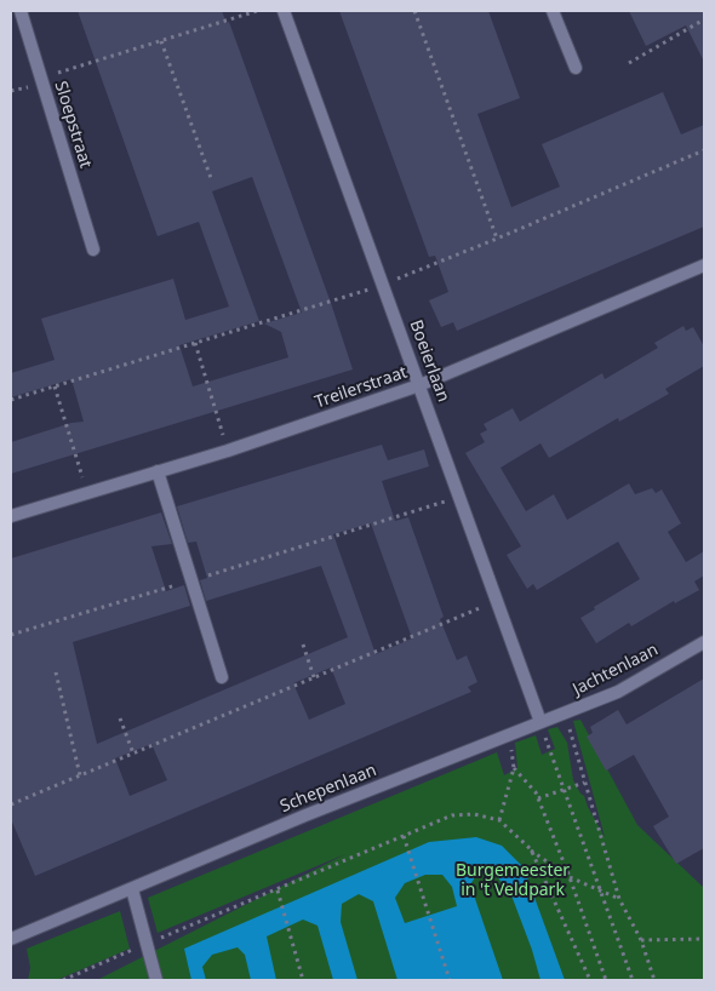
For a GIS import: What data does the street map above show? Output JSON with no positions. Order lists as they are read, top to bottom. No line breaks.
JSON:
{"streets":{"street":["Sloepstraat","Boeierlaan","Treilerstraat","Jachtenlaan","Schepenlaan"]},"crossings":[["Boeierlaan","Treilerstraat"],["Boeierlaan","Jachtenlaan"],["Boeierlaan","Schepenlaan"],["Jachtenlaan","Schepenlaan"]],"parks":["Burgemeester in 't Veldpark"]}
